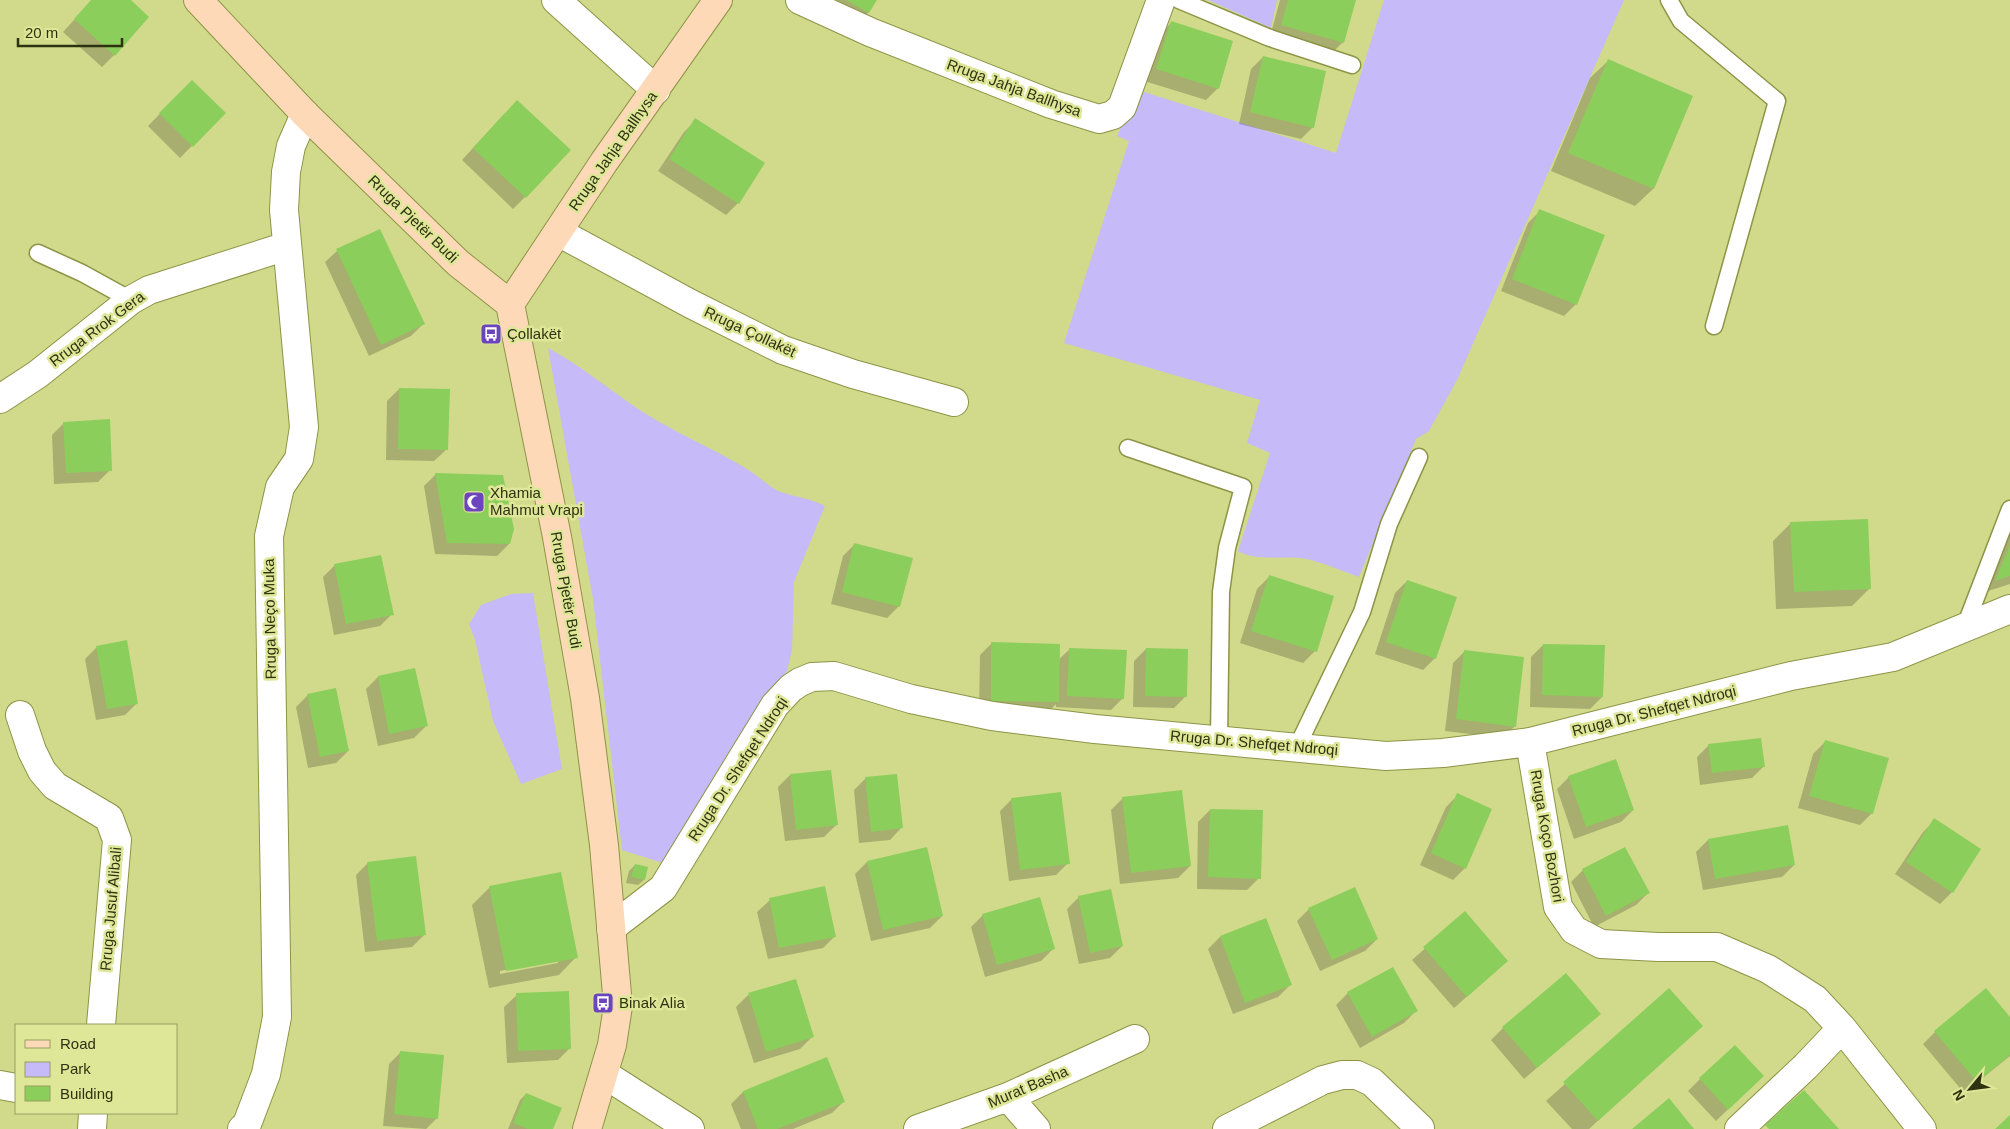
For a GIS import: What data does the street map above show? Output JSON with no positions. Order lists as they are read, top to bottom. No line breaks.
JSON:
{"streets":{"main road":["Rruga Jahja Ballhysa","Rruga Pjetër Budi"],"street":["Rruga Rrok Gera","Rruga Çollakët","Rruga Neço Muka","Rruga Dr. Shefqet Ndroqi","Rruga Koço Bozhori","Rruga Jusuf Alibali","Murat Basha"]},"crossings":[["Rruga Jahja Ballhysa","Rruga Pjetër Budi"],["Rruga Jahja Ballhysa","Rruga Çollakët"],["Rruga Pjetër Budi","Rruga Neço Muka"],["Rruga Pjetër Budi","Rruga Dr. Shefqet Ndroqi"],["Rruga Rrok Gera","Rruga Neço Muka"],["Rruga Dr. Shefqet Ndroqi","Rruga Koço Bozhori"]],"places":{"bus stop":["Çollakët","Binak Alia"],"mosque":["Xhamia Mahmut Vrapi"]},"legend":["Road","Park","Building"],"scale_bar":"20 m","north":"bottom left"}
